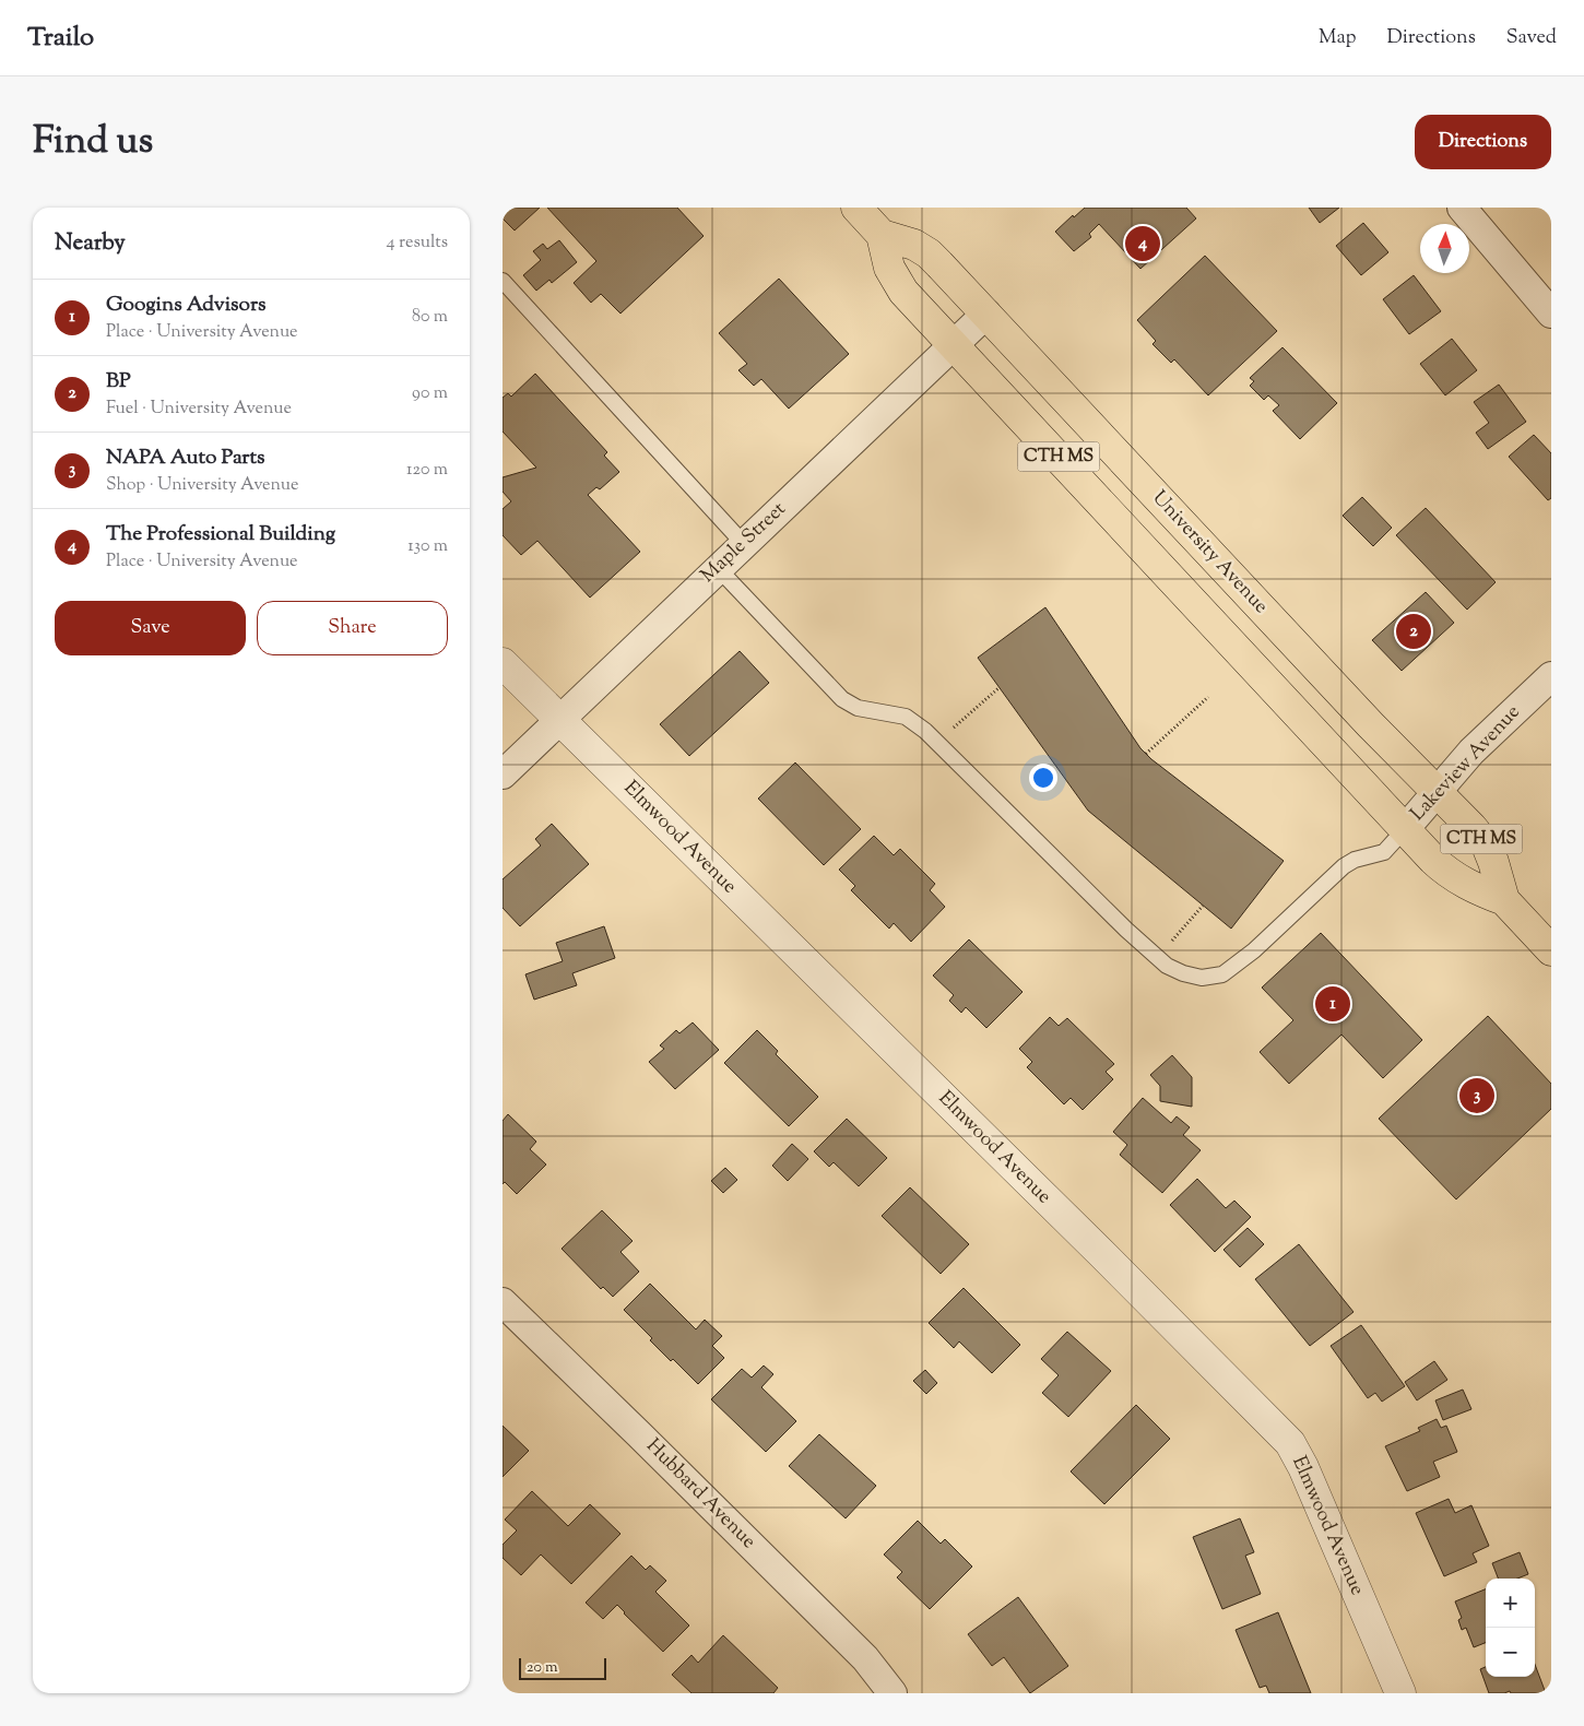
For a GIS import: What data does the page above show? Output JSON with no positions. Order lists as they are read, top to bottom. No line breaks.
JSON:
{"streets":{"main road":["CTH MS","University Avenue"],"street":["Maple Street","Lakeview Avenue","Elmwood Avenue","Hubbard Avenue"]},"crossings":[["Maple Street","University Avenue"],["Maple Street","Elmwood Avenue"],["University Avenue","Lakeview Avenue"]],"scale_bar":"20 m","north":"top","page":{"header":"Trailo","nav":["Map","Directions","Saved"],"title":"Find us","buttons":["Directions",["Save","Share"]],"heading":["Nearby","4 results"],"pins":["4","2","1","3"],"list":[{"mark":"1","name":"Googins Advisors","note":"Place · University Avenue","value":"80 m"},{"mark":"2","name":"BP","note":"Fuel · University Avenue","value":"90 m"},{"mark":"3","name":"NAPA Auto Parts","note":"Shop · University Avenue","value":"120 m"},{"mark":"4","name":"The Professional Building","note":"Place · University Avenue","value":"130 m"}],"map_buttons":["+","−"],"scale":"20 m"}}
